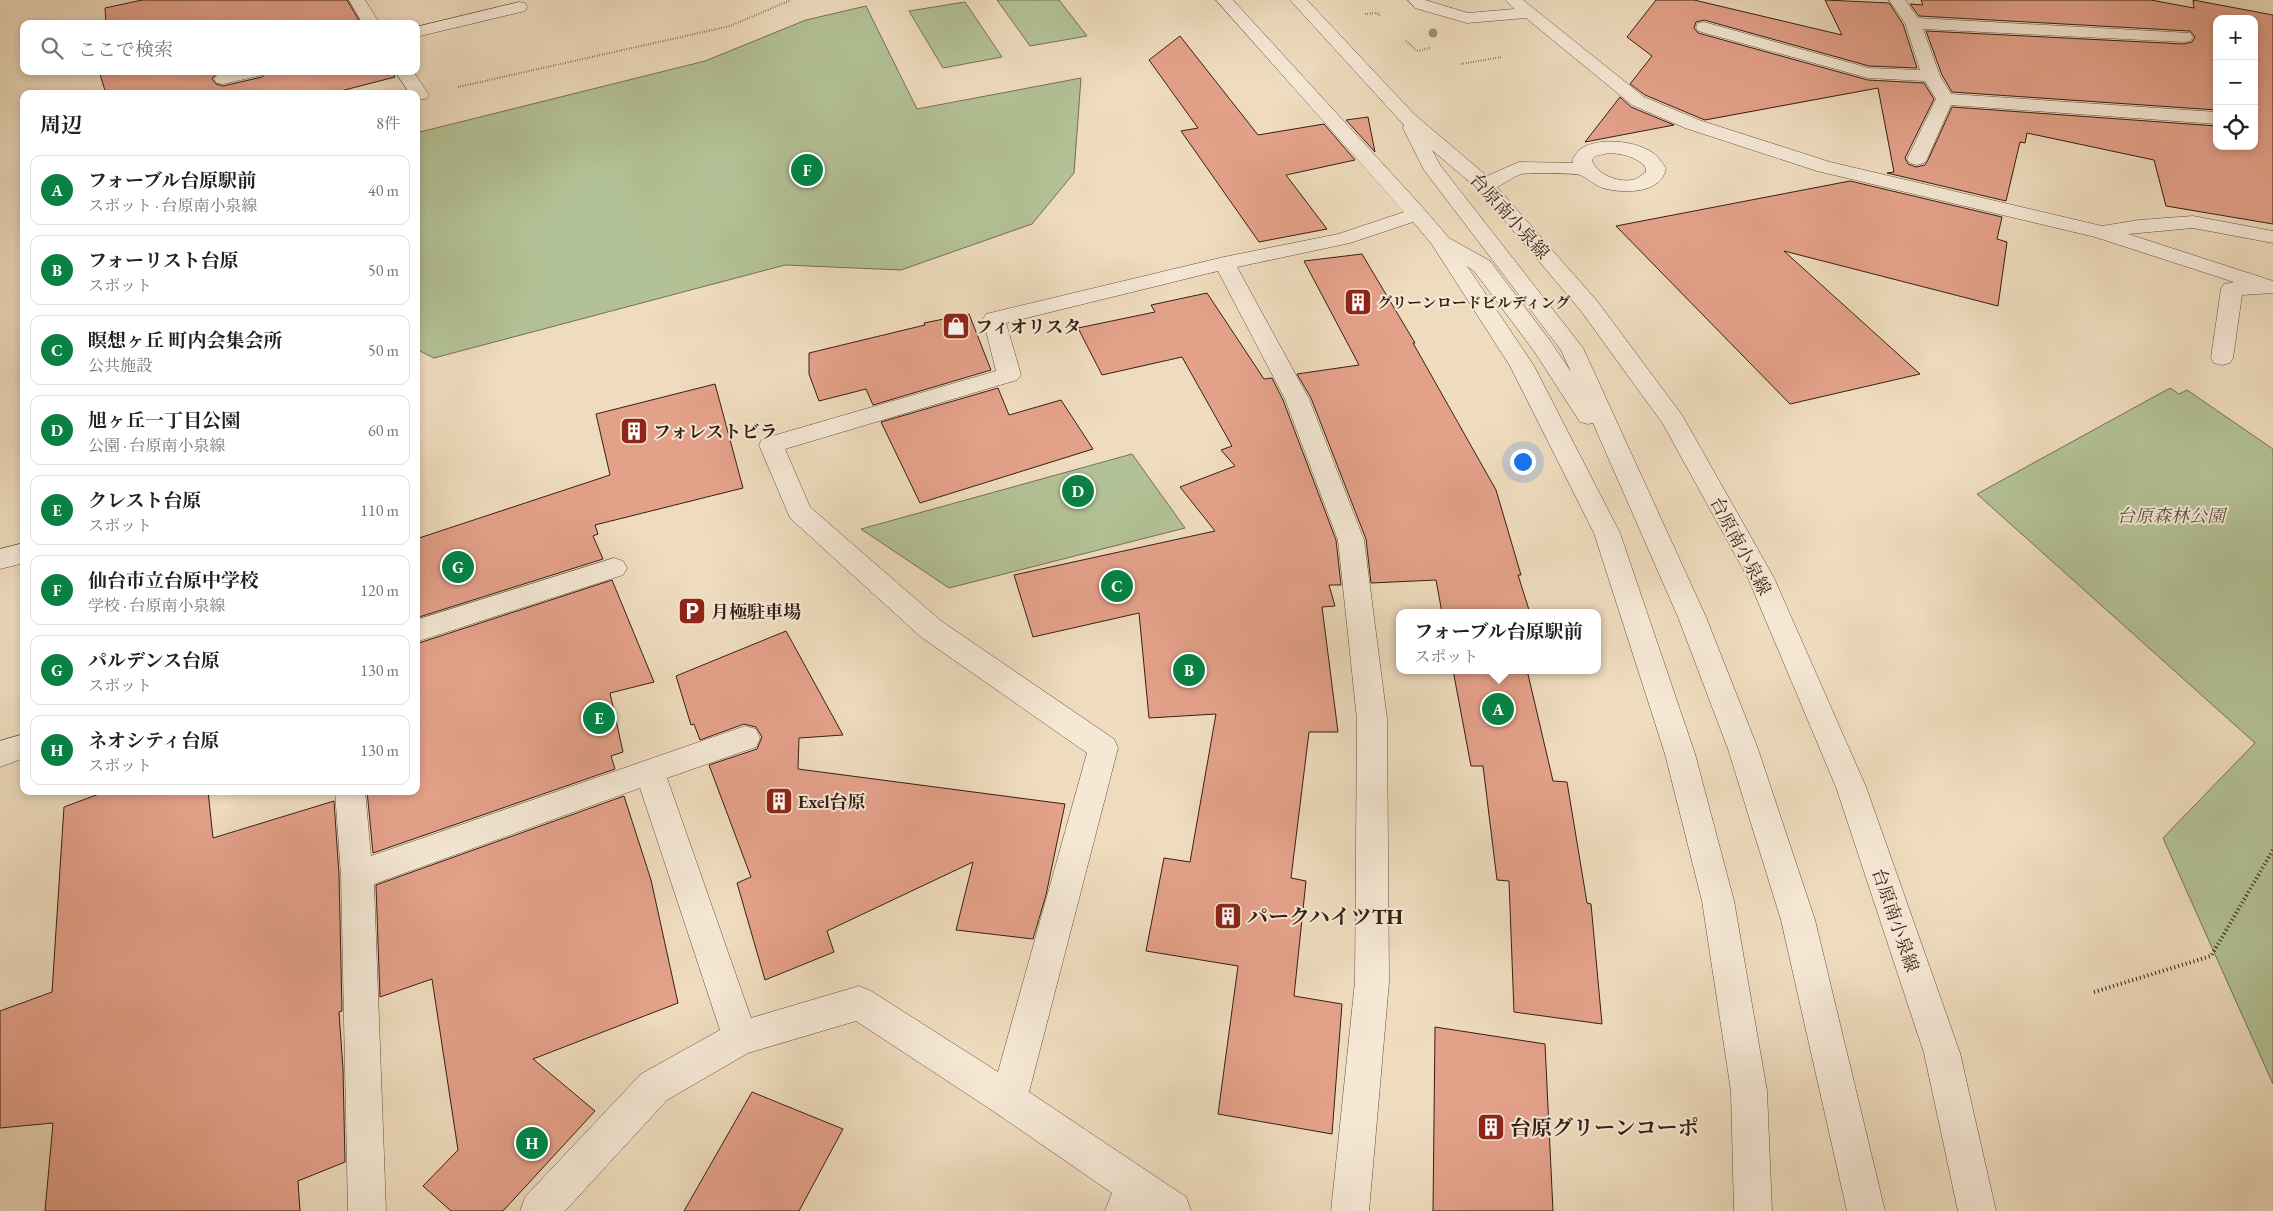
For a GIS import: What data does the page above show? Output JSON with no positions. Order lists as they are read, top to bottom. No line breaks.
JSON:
{"streets":{"street":["台原南小泉線"]},"parks":["台原森林公園"],"places":{"building":["グリーンロードビルディング","フォレストビラ","Exel台原","パークハイツTH","台原グリーンコーポ"],"shop":["フィオリスタ"],"parking":["月極駐車場"]},"page":{"map_buttons":["+","−"],"search":"ここで検索","heading":["周辺","8件"],"pins":["F","D","G","C","B","A","E","H"],"list":[{"mark":"A","name":"フォーブル台原駅前","note":"スポット · 台原南小泉線","value":"40 m"},{"mark":"B","name":"フォーリスト台原","note":"スポット","value":"50 m"},{"mark":"C","name":"瞑想ヶ丘 町内会集会所","note":"公共施設","value":"50 m"},{"mark":"D","name":"旭ヶ丘一丁目公園","note":"公園 · 台原南小泉線","value":"60 m"},{"mark":"E","name":"クレスト台原","note":"スポット","value":"110 m"},{"mark":"F","name":"仙台市立台原中学校","note":"学校 · 台原南小泉線","value":"120 m"},{"mark":"G","name":"パルデンス台原","note":"スポット","value":"130 m"},{"mark":"H","name":"ネオシティ台原","note":"スポット","value":"130 m"}],"popup":["フォーブル台原駅前","スポット"]}}
